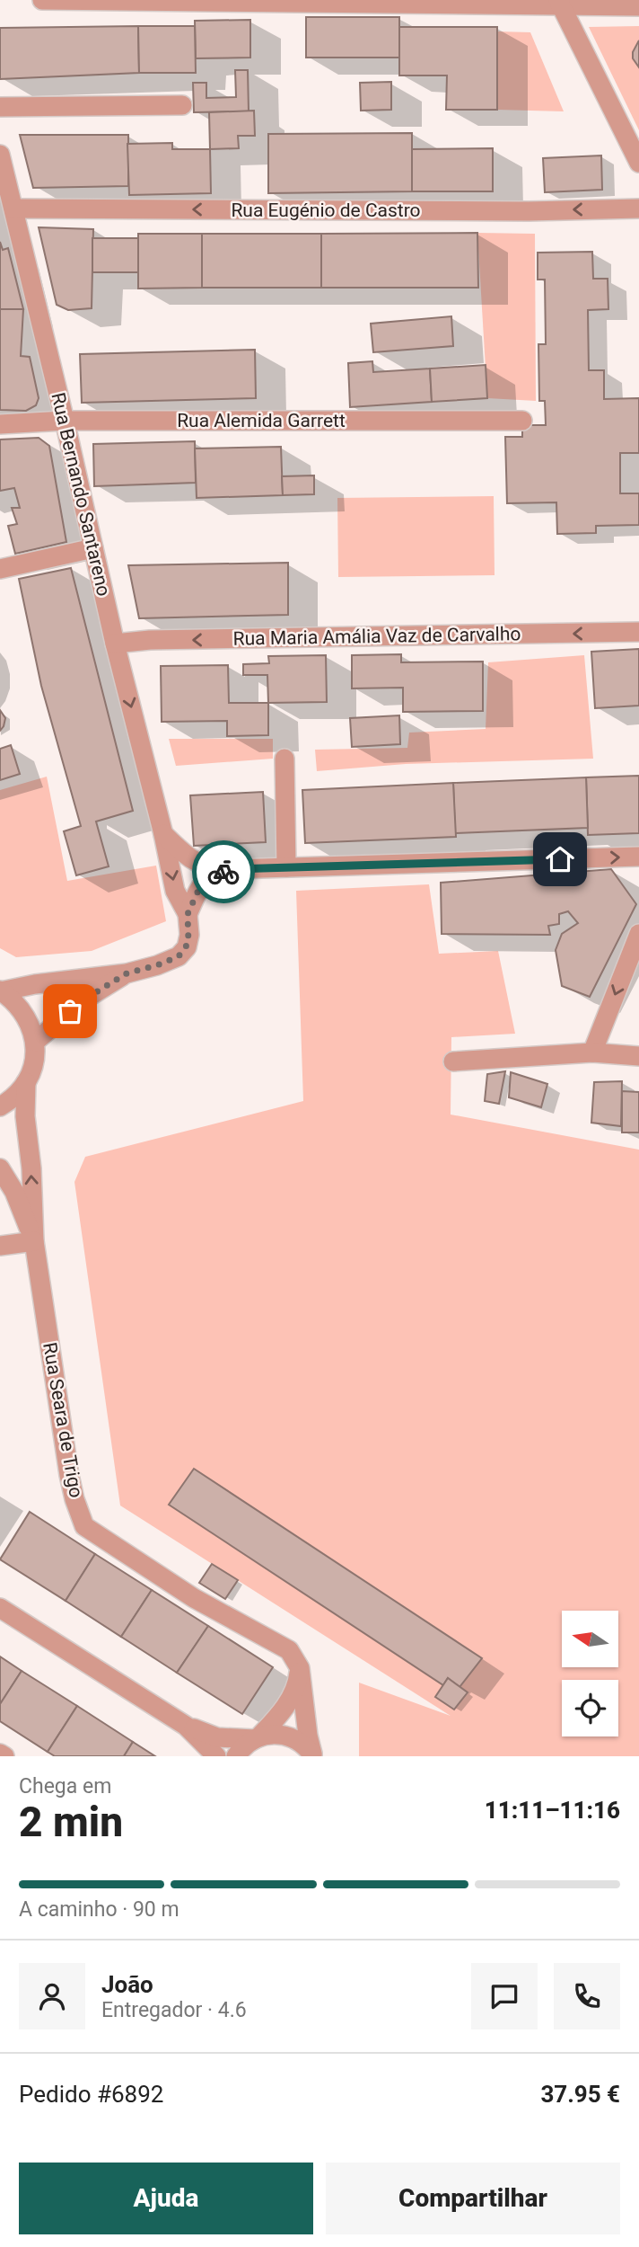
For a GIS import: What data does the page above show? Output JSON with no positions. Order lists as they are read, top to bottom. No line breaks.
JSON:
{"streets":{"street":["Rua Eugénio de Castro","Rua Alemida Garrett","Rua Bernando Santareno","Rua Maria Amália Vaz de Carvalho","Rua Seara de Trigo"]},"crossings":[["Rua Eugénio de Castro","Rua Bernando Santareno"],["Rua Alemida Garrett","Rua Bernando Santareno"],["Rua Bernando Santareno","Rua Maria Amália Vaz de Carvalho"]],"one_way":["Rua Eugénio de Castro","Rua Maria Amália Vaz de Carvalho"],"north":"left","page":{"heading":["2 min","Chega em","11:11–11:16"],"panel":["João","Entregador · 4.6","Pedido #6892","37.95 €"],"bar":"A caminho · 90 m","buttons":["Ajuda","Compartilhar"]}}
